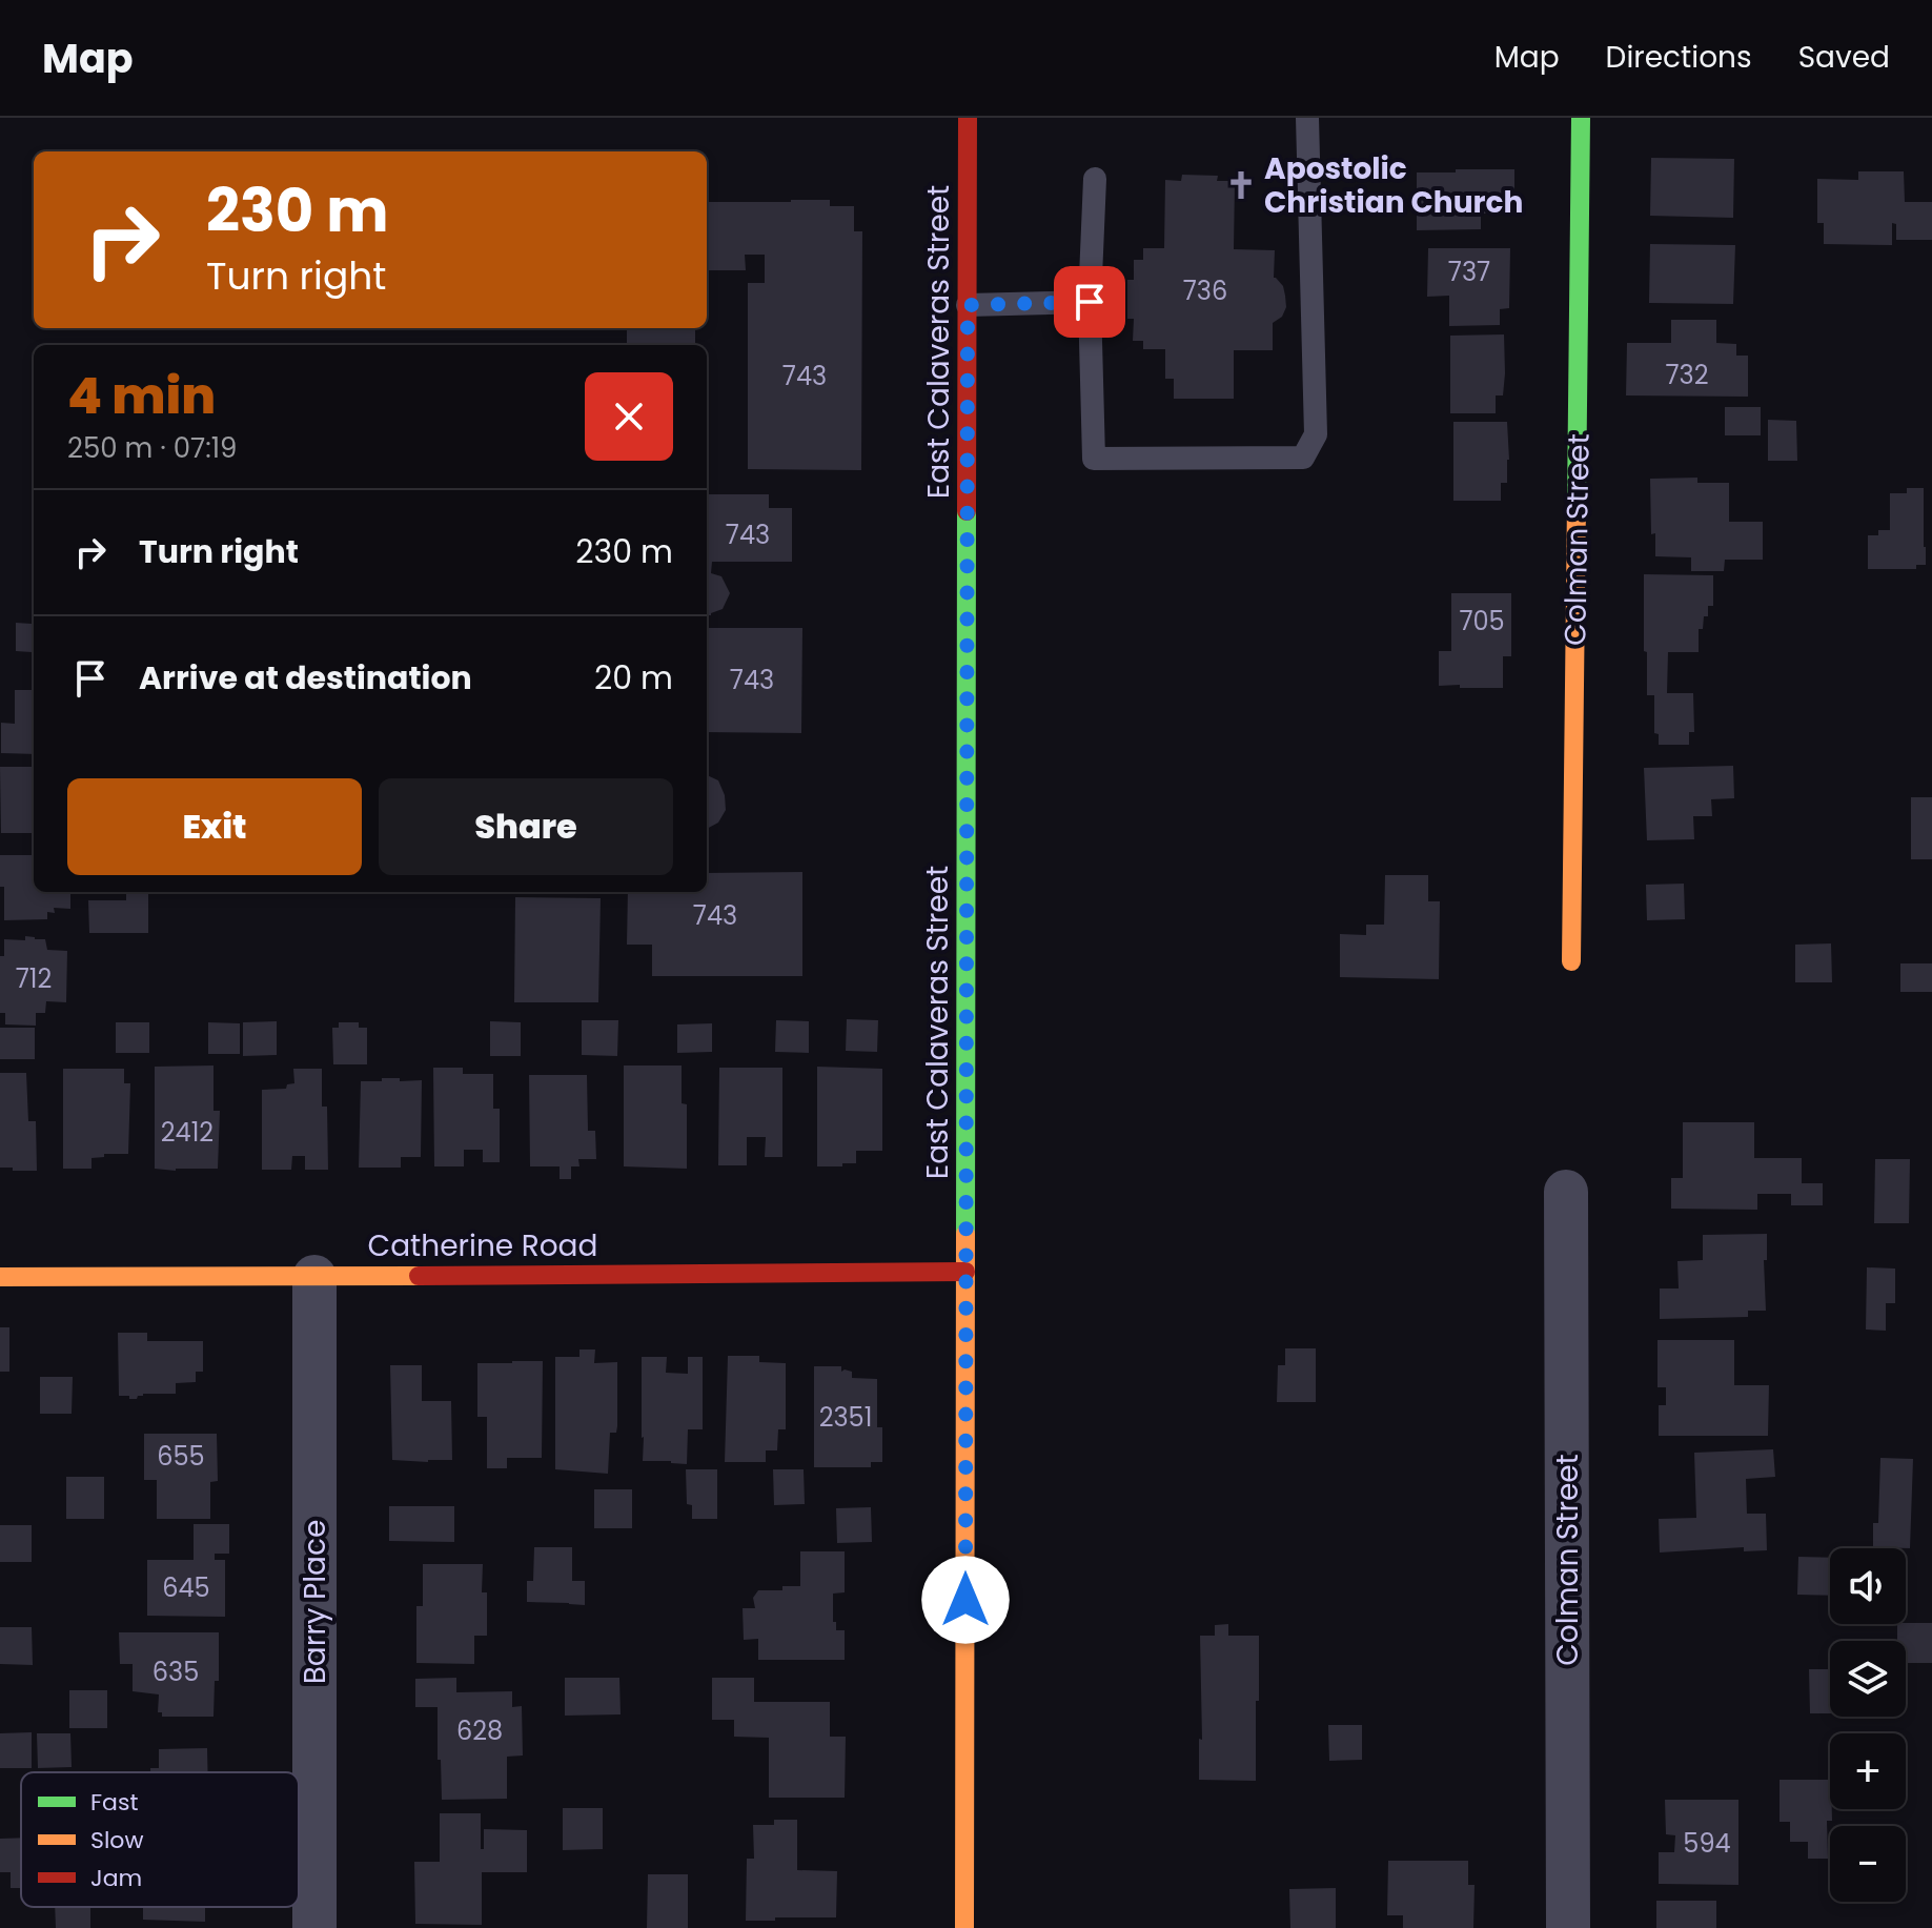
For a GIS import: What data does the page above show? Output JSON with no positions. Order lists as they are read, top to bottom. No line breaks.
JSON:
{"streets":{"street":["East Calaveras Street","Colman Street","Catherine Road","Barry Place"]},"crossings":[["East Calaveras Street","Catherine Road"],["Catherine Road","Barry Place"]],"places":{"church":["Apostolic Christian Church"]},"house_numbers":["737","736","732","743","743","705","743","743","712","2412","2351","655","645","635","628","594"],"legend":["Fast","Slow","Jam"],"page":{"header":"Map","nav":["Map","Directions","Saved"],"turn":["230 m","Turn right"],"heading":["4 min","250 m · 07:19"],"list":[{"name":"Turn right","value":"230 m"},{"name":"Arrive at destination","value":"20 m"}],"buttons":["Exit","Share"],"map_buttons":["+","−"]}}
